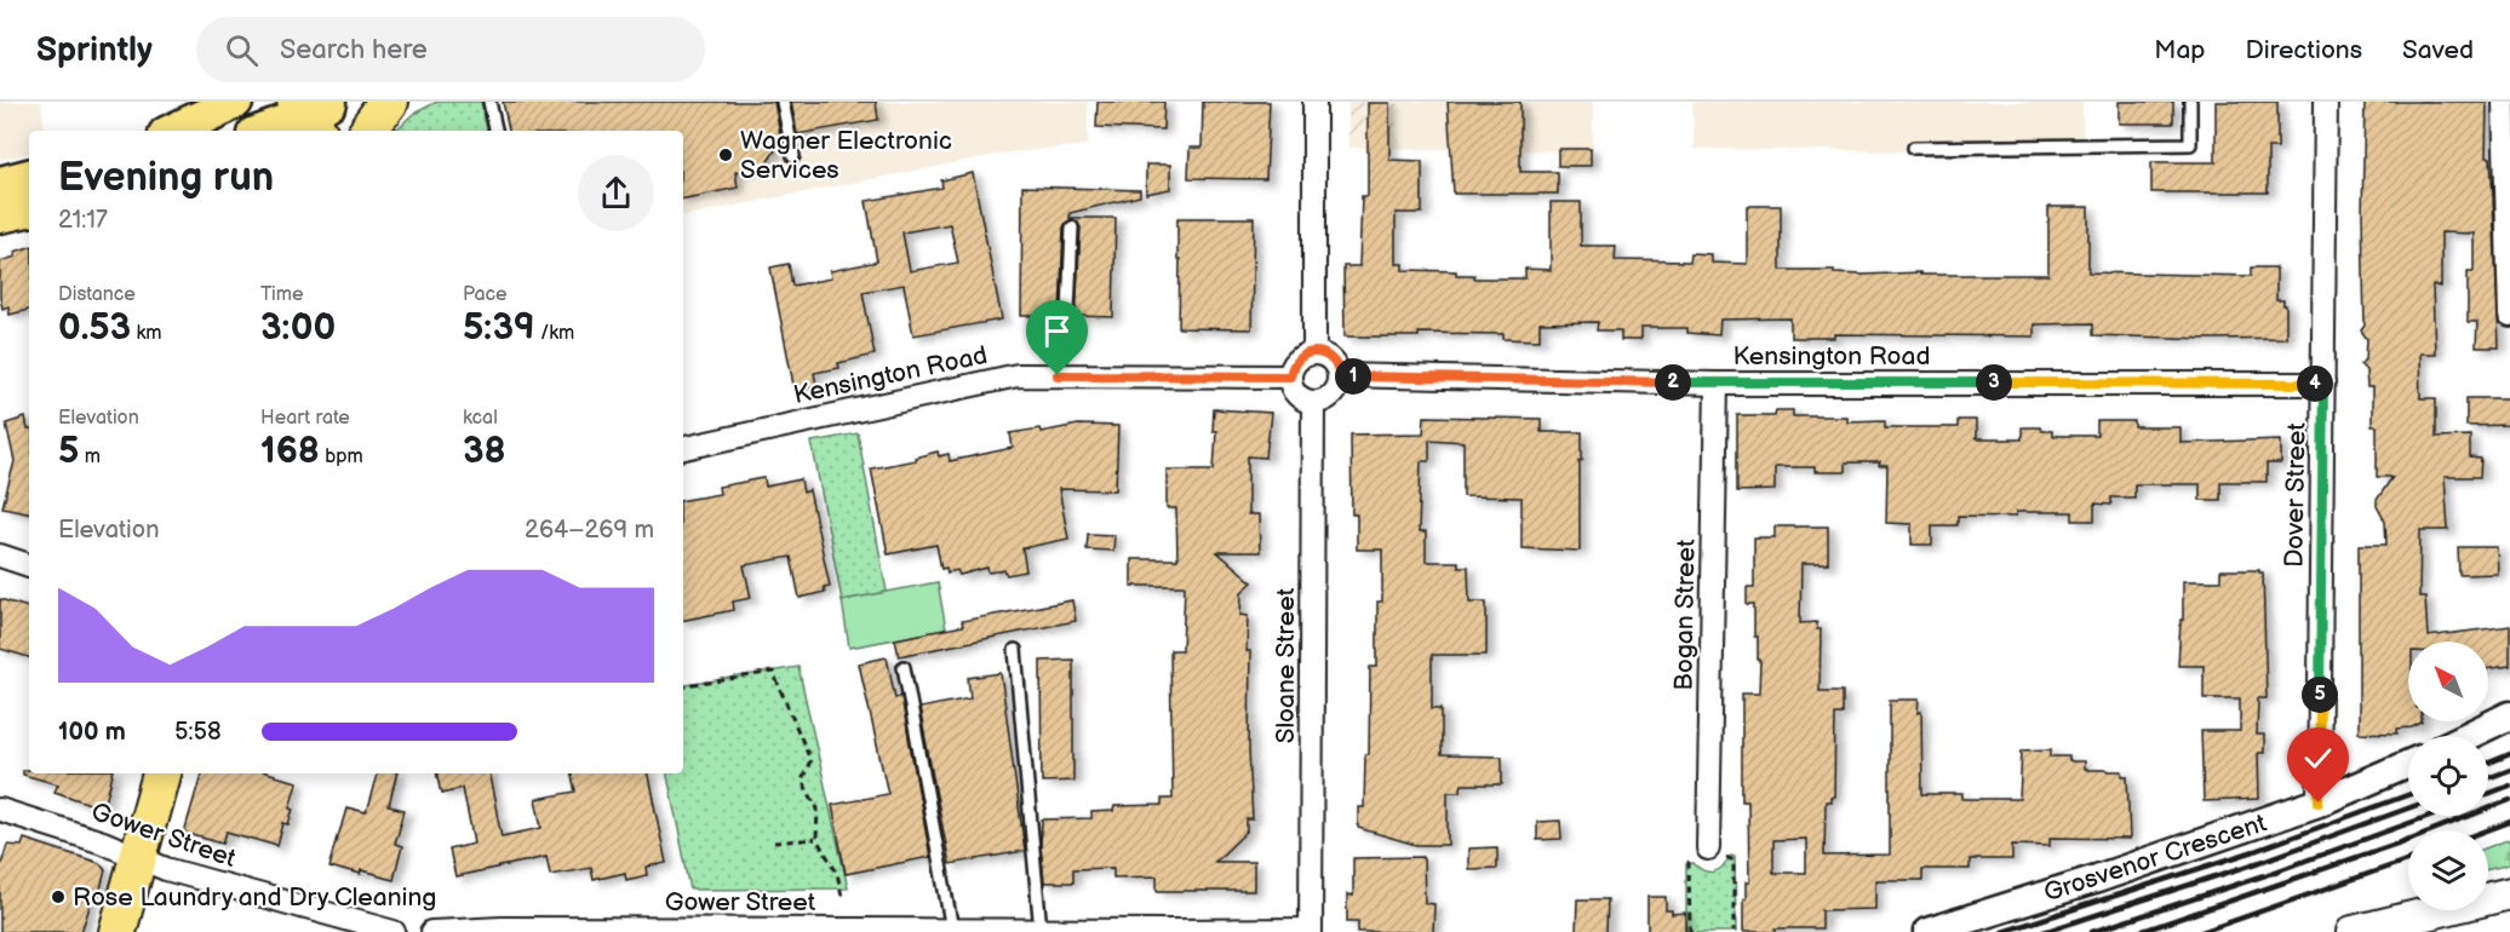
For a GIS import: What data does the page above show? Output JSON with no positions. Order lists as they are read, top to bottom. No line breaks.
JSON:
{"streets":{"street":["Kensington Road","Dover Street","Bogan Street","Sloane Street","Gower Street","Grosvenor Crescent"]},"crossings":[["Kensington Road","Dover Street"],["Kensington Road","Bogan Street"],["Kensington Road","Sloane Street"],["Dover Street","Grosvenor Crescent"],["Sloane Street","Gower Street"]],"places":["Wagner Electronic Services","Rose Laundry and Dry Cleaning"],"north":"top left","page":{"header":"Sprintly","search":"Search here","nav":["Map","Directions","Saved"],"heading":["Evening run","21:17"],"stats":[["Distance","0.53 km"],["Time","3:00"],["Pace","5:39 /km"],["Elevation","5 m"],["Heart rate","168 bpm"],["kcal","38"]],"pins":["1","2","3","4","5"],"chart":["Elevation","264–269 m"],"list":[{"name":"100 m","note":"5:58"}]}}
